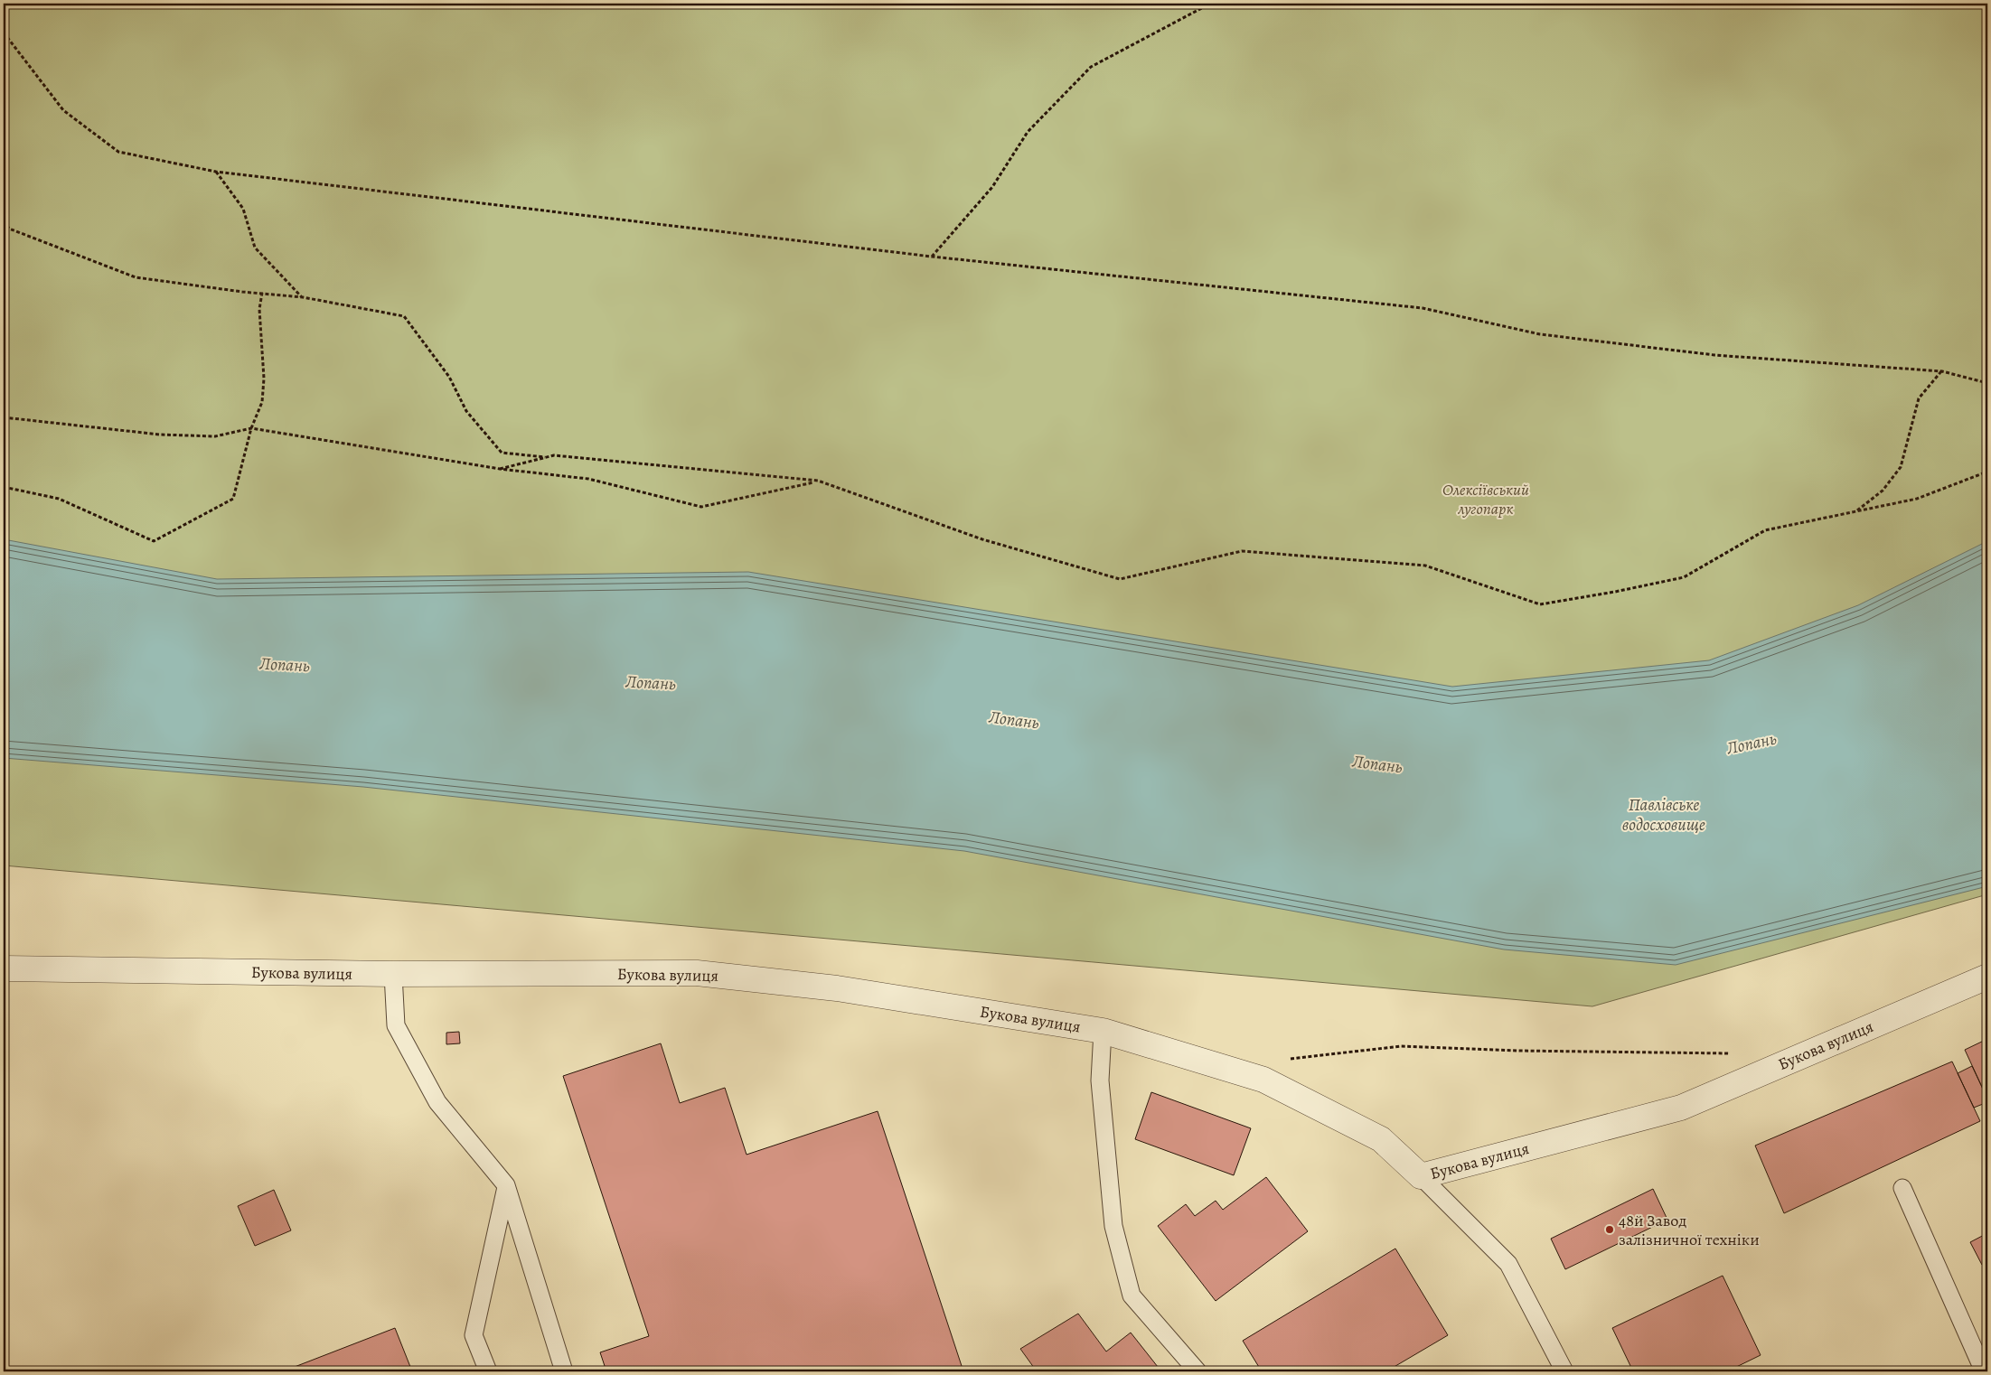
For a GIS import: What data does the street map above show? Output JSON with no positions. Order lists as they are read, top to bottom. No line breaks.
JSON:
{"streets":{"street":["Букова вулиця"]},"water":["Лопань","Павлівське водосховище"],"parks":["Олексіївський лугопарк"],"places":["48й Завод залізничної техніки"]}
